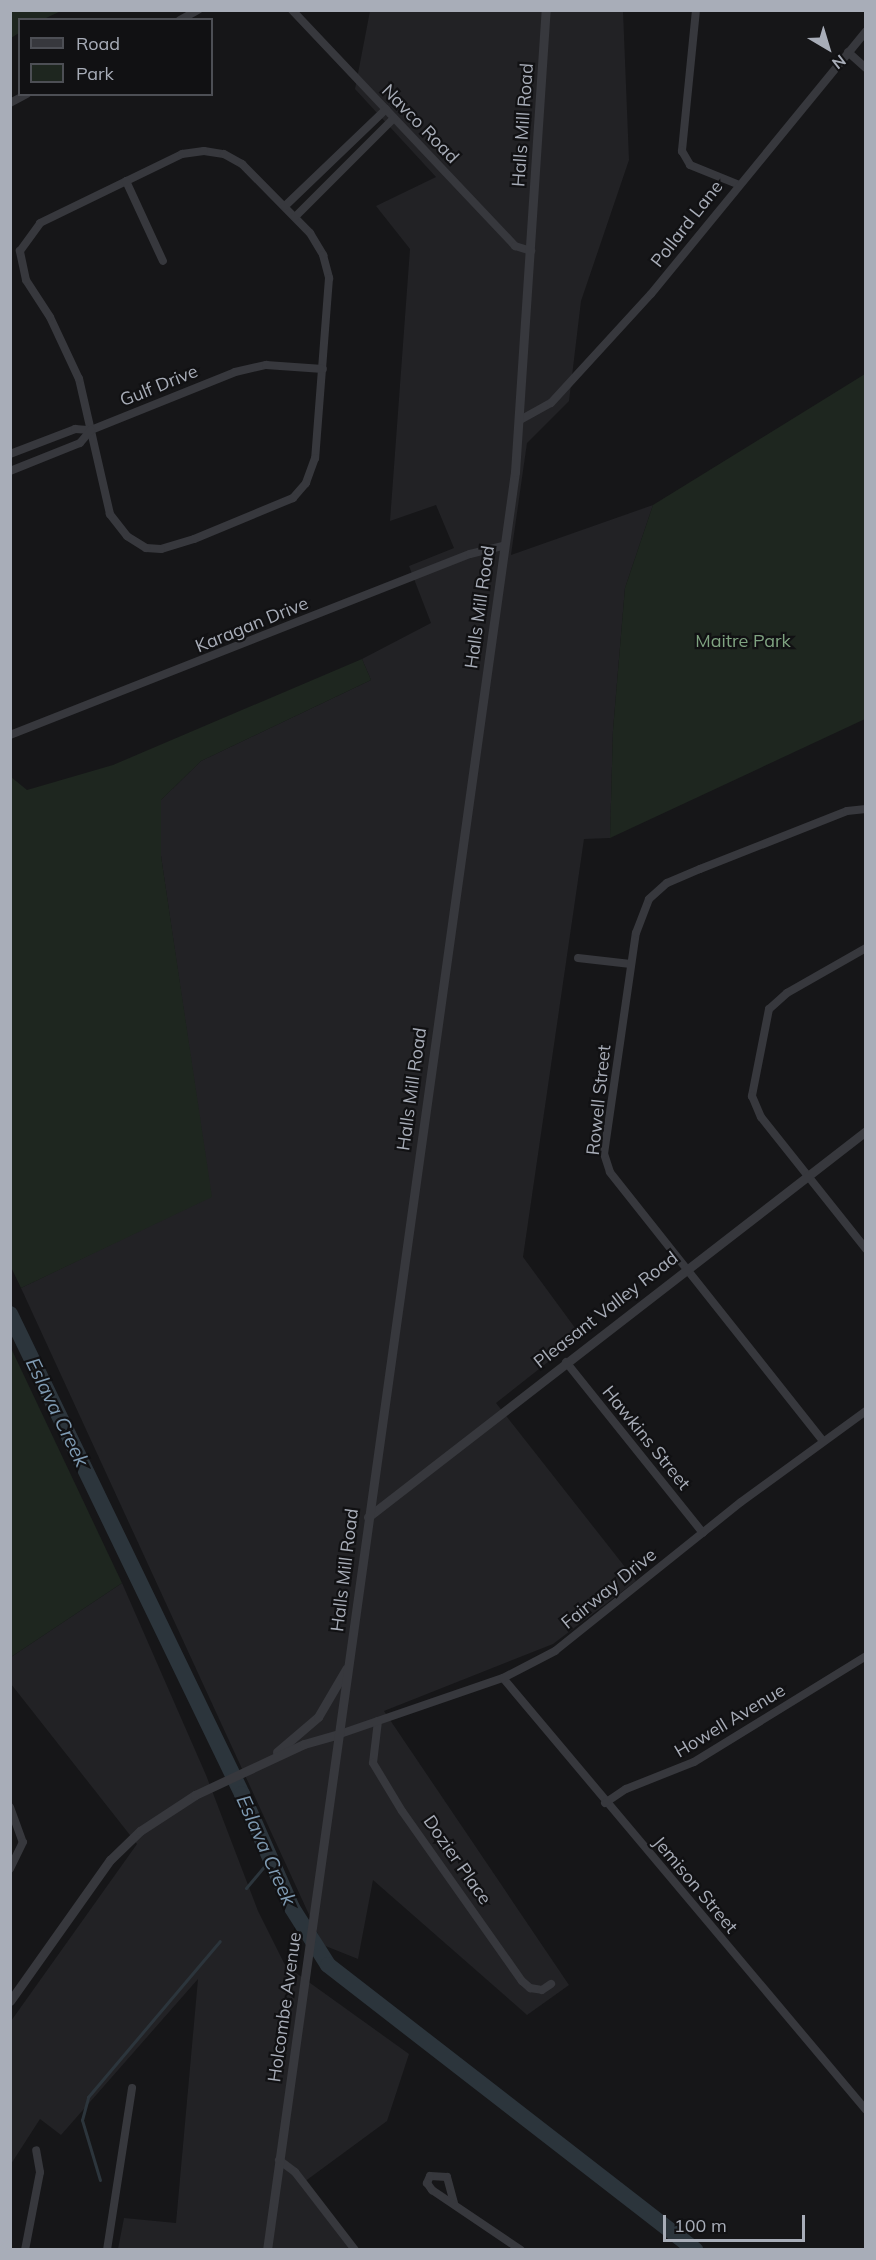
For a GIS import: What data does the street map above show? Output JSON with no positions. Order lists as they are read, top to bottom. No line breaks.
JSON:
{"streets":{"street":["Navco Road","Halls Mill Road","Pollard Lane","Gulf Drive","Karagan Drive","Rowell Street","Pleasant Valley Road","Hawkins Street","Fairway Drive","Howell Avenue","Dozier Place","Jemison Street","Holcombe Avenue"]},"crossings":[["Navco Road","Halls Mill Road"],["Halls Mill Road","Pollard Lane"],["Halls Mill Road","Karagan Drive"],["Halls Mill Road","Pleasant Valley Road"],["Halls Mill Road","Fairway Drive"],["Halls Mill Road","Holcombe Avenue"],["Rowell Street","Pleasant Valley Road"],["Rowell Street","Fairway Drive"],["Pleasant Valley Road","Hawkins Street"],["Hawkins Street","Fairway Drive"],["Fairway Drive","Dozier Place"],["Fairway Drive","Jemison Street"],["Fairway Drive","Holcombe Avenue"],["Howell Avenue","Jemison Street"]],"water":["Eslava Creek"],"parks":["Maitre Park"],"legend":["Road","Park"],"scale_bar":"100 m","north":"bottom right"}
